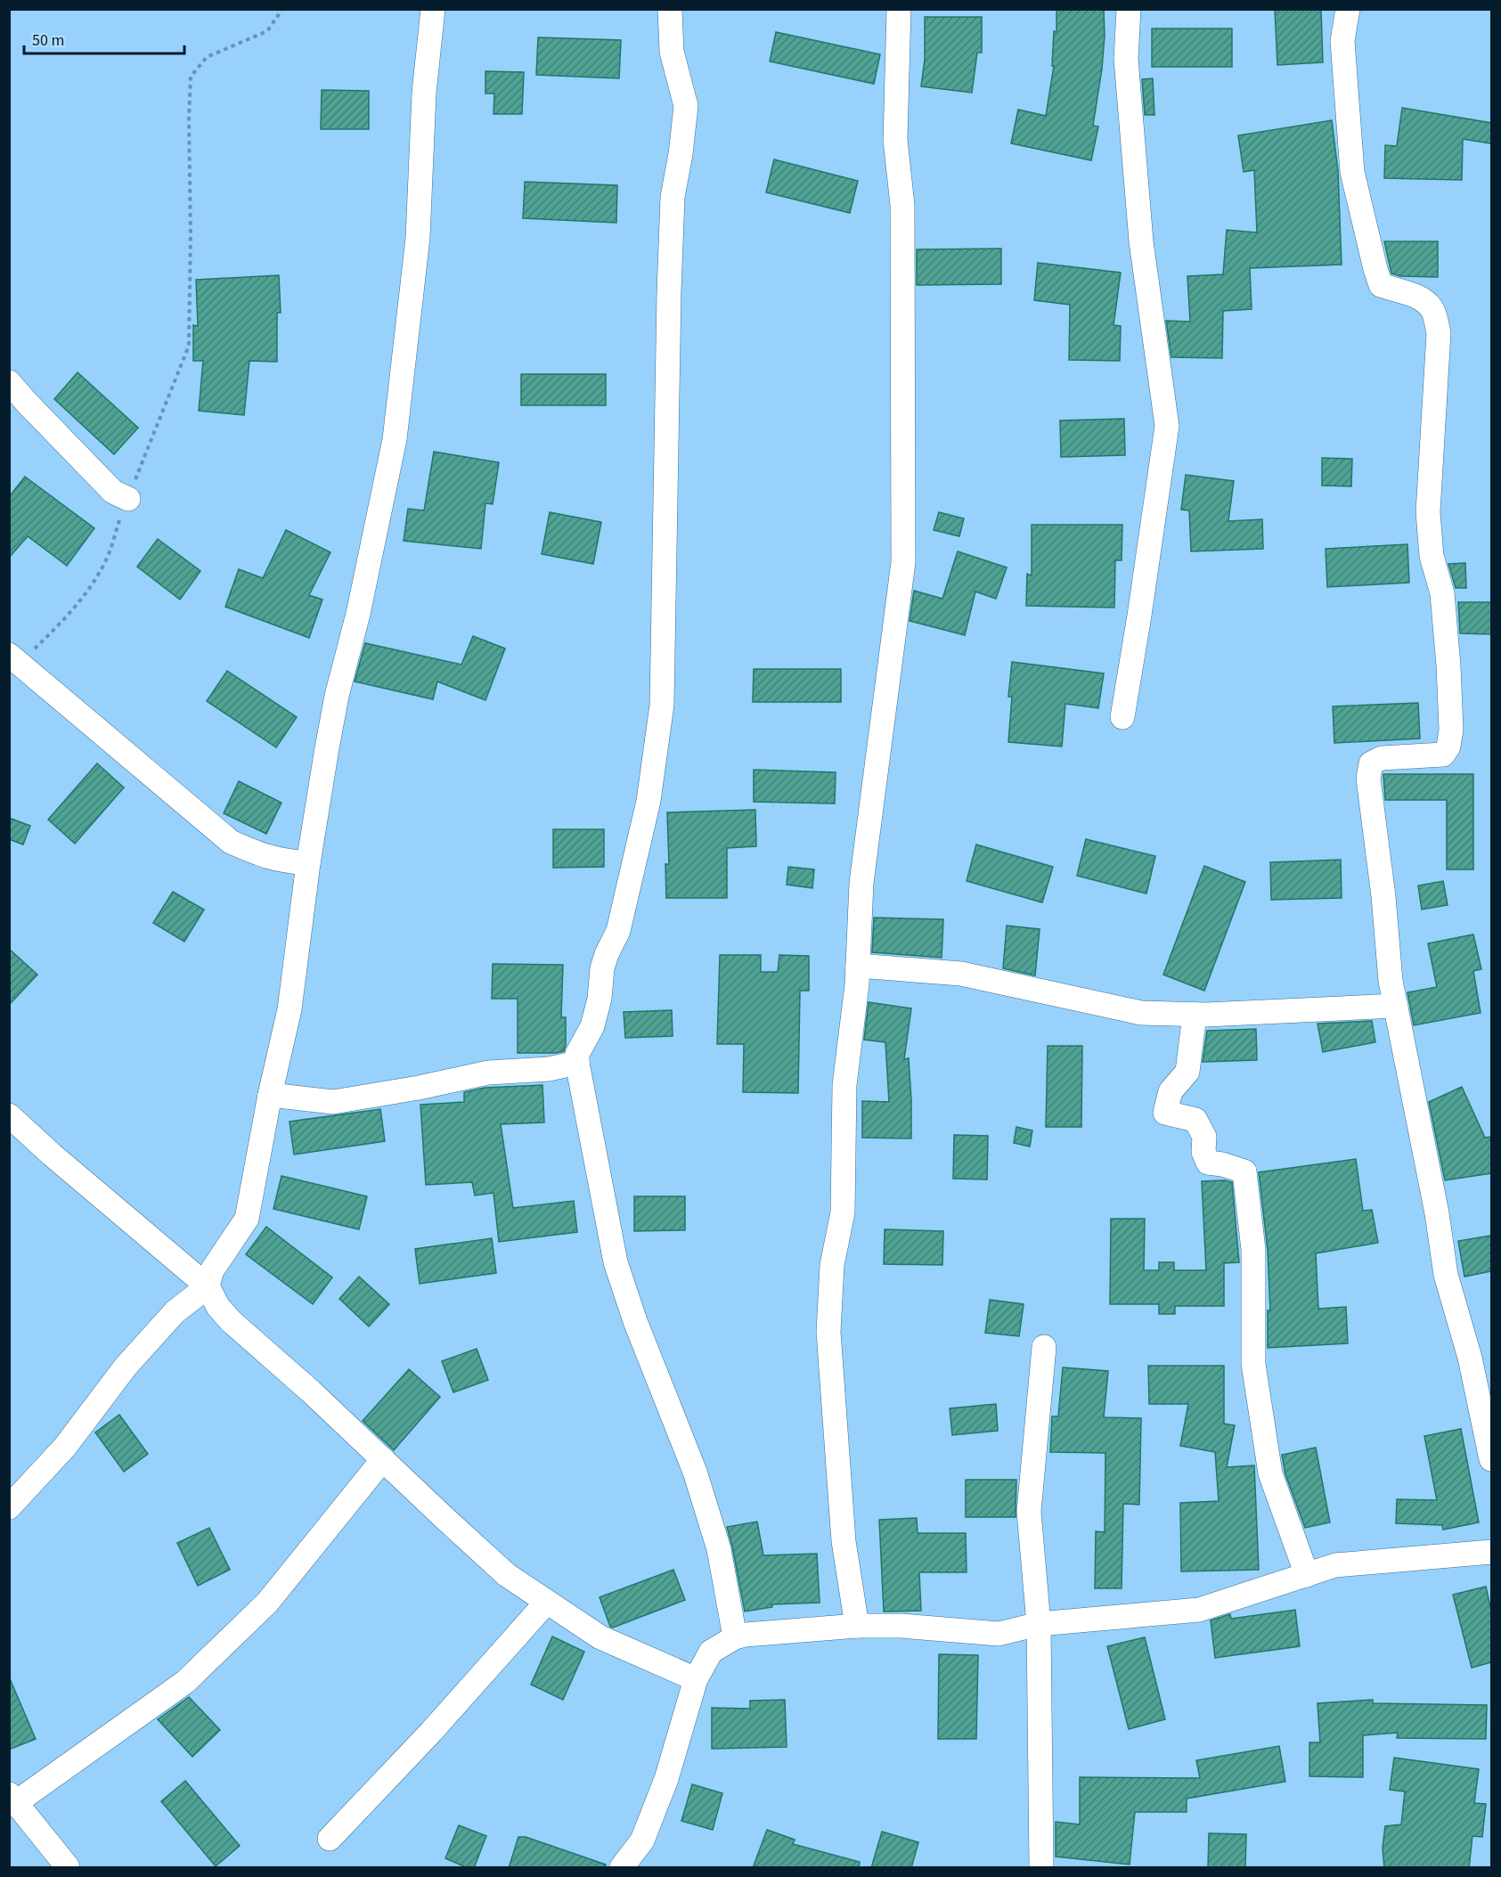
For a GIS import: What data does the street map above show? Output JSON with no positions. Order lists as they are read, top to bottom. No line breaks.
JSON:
{"scale_bar":"50 m"}
